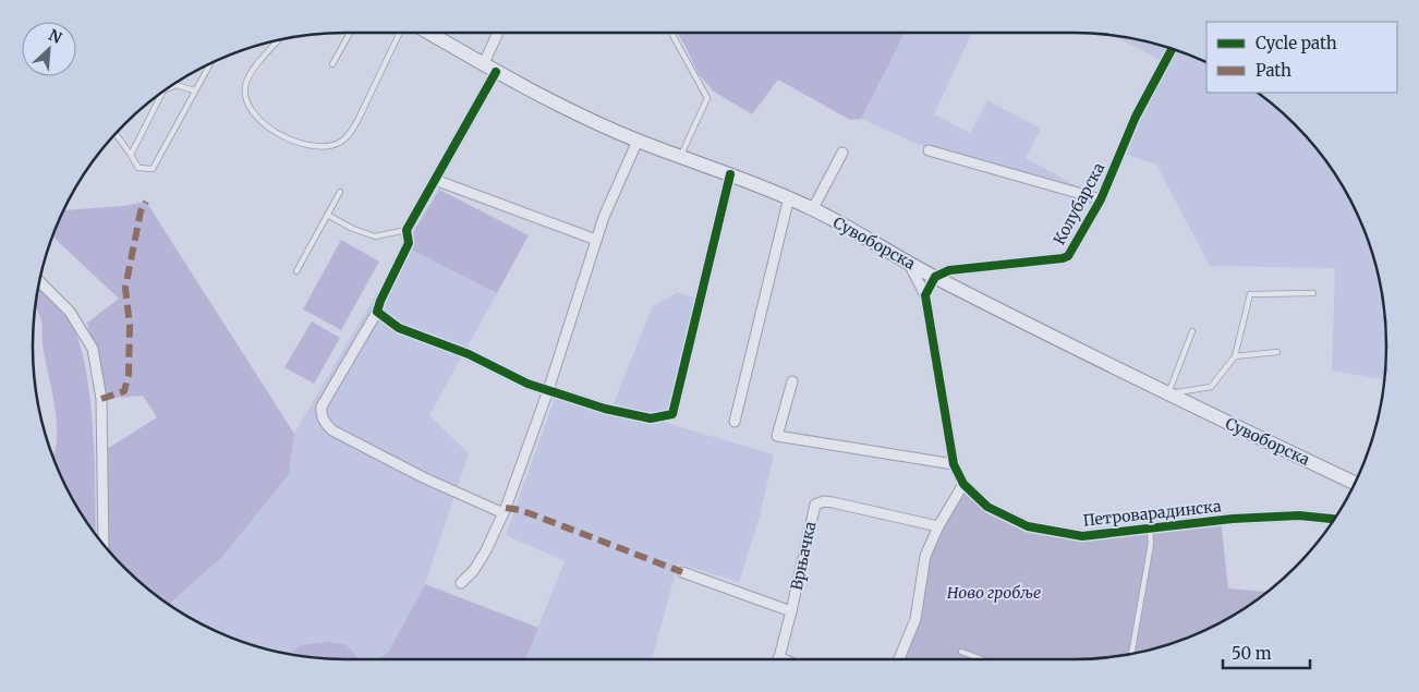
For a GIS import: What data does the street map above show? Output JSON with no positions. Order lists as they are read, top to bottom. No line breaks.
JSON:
{"streets":{"main road":["Сувоборска"],"street":["Колубарска","Петроварадинска","Врњачка"]},"crossings":[["Колубарска","Сувоборска"],["Сувоборска","Петроварадинска"]],"parks":["Ново гробље"],"legend":["Cycle path","Path"],"scale_bar":"50 m","north":"top right"}
